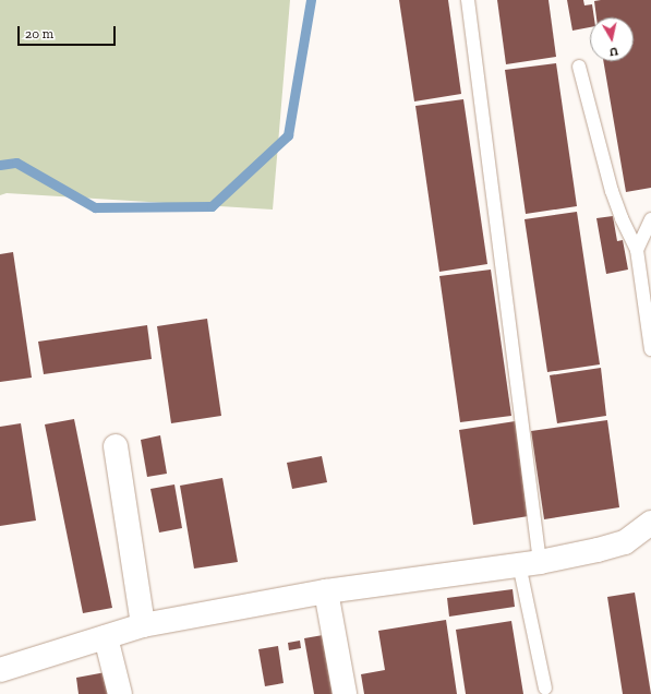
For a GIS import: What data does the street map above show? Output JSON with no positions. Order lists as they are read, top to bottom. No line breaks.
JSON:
{"scale_bar":"20 m","north":"bottom"}
